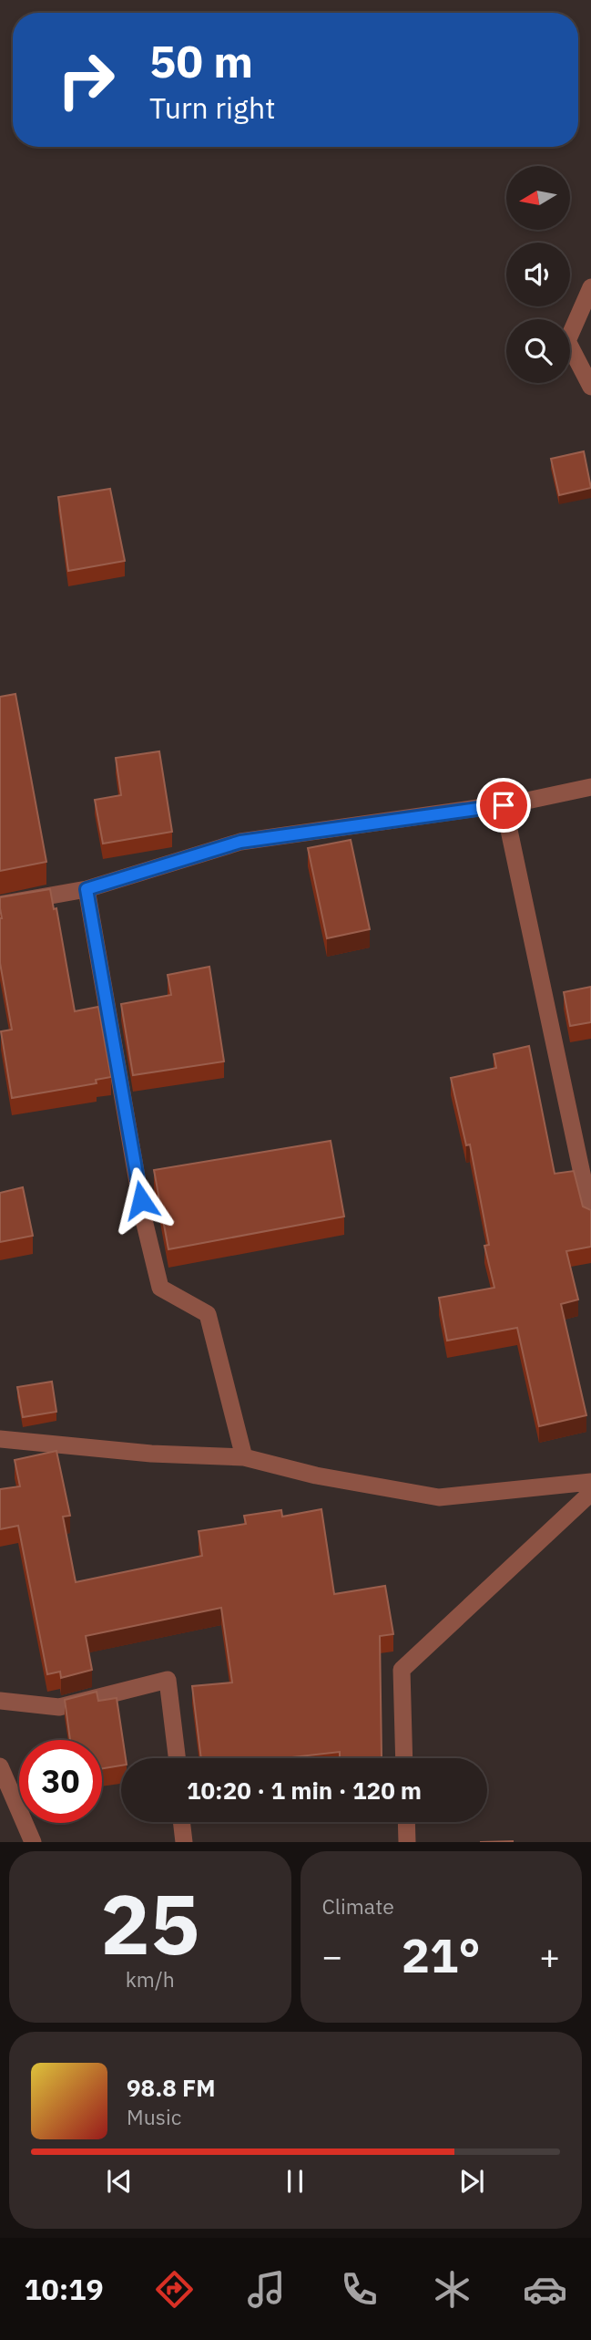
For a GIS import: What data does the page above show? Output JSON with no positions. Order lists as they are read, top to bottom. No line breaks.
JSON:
{"north":"left","page":{"turn":["50 m","Turn right"],"limit":"30","trip":"10:20 · 1 min · 120 m","tile":[["25","km/h"],"Climate"],"heat":["−","21°","+"],"song":["98.8 FM","Music"],"tabs":"10:19"}}
